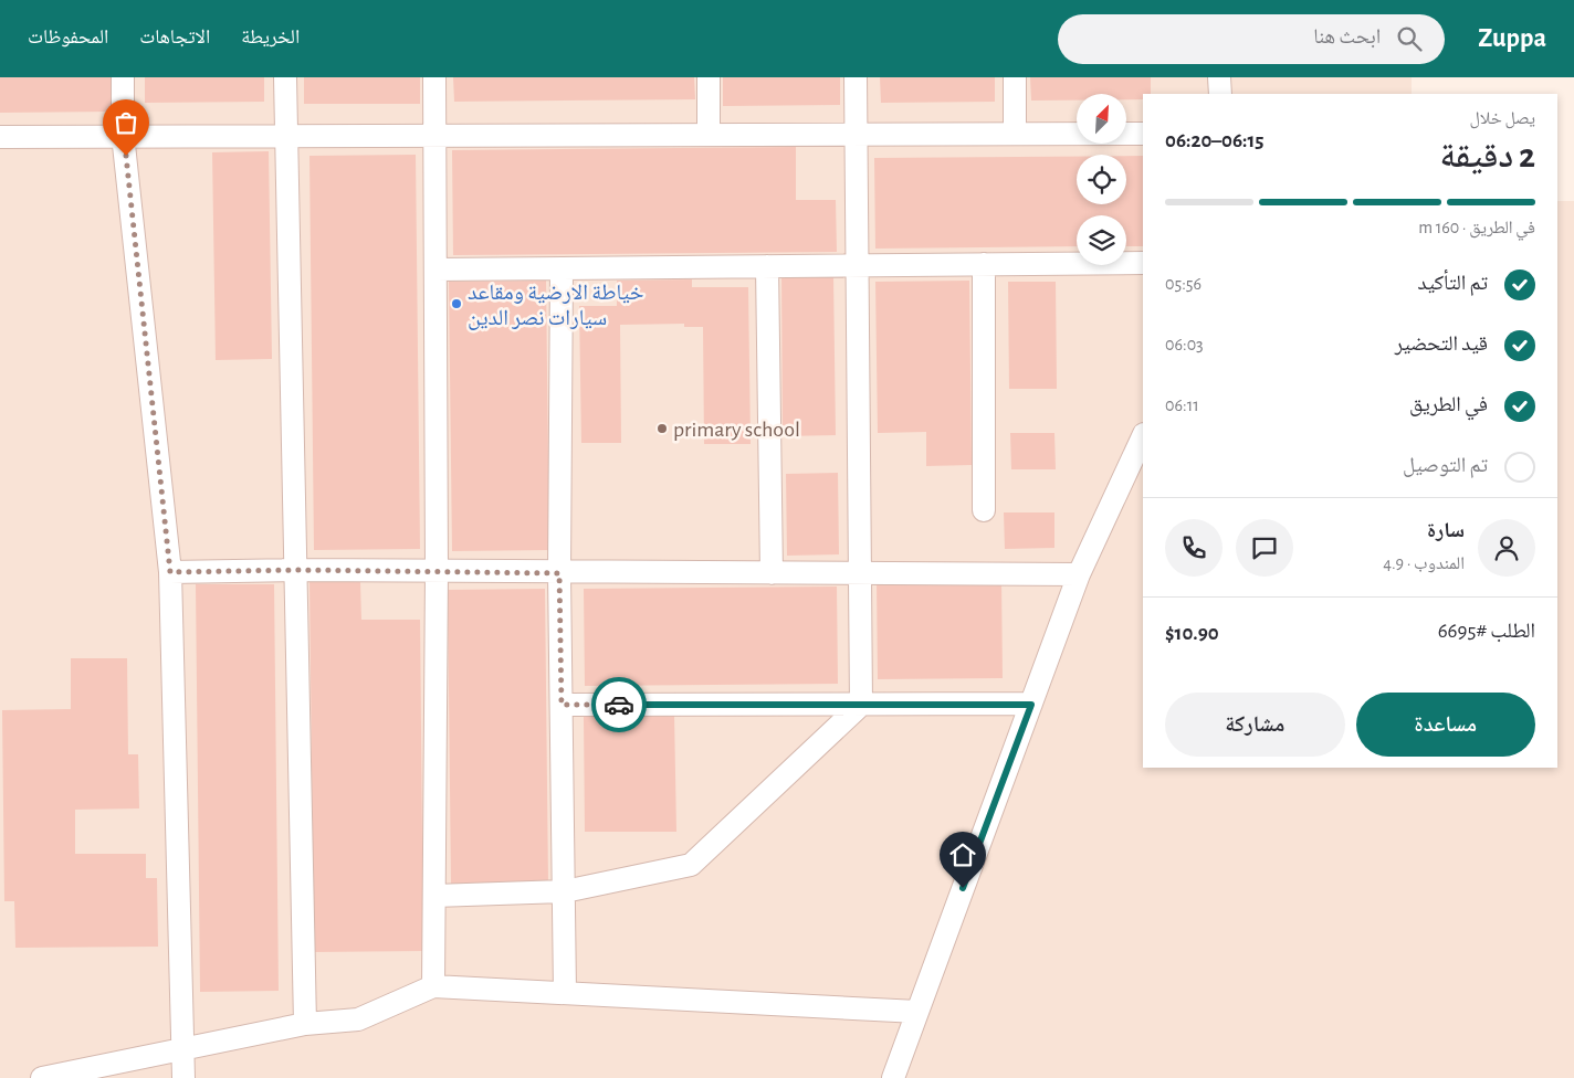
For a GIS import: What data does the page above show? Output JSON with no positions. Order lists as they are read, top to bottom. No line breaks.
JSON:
{"places":["خياطة الارضية ومقاعد سيارات نصر الدين","primary school"],"north":"top right","page":{"header":"Zuppa","search":"ابحث هنا","nav":["الخريطة","الاتجاهات","المحفوظات"],"heading":["2 دقيقة","يصل خلال","06:15–06:20"],"panel":["سارة","المندوب · 4.9","الطلب #6695","$10.90"],"bar":"في الطريق · 160 m","list":[["تم التأكيد","05:56"],["قيد التحضير","06:03"],["في الطريق","06:11"],"تم التوصيل"],"buttons":["مساعدة","مشاركة"]}}
